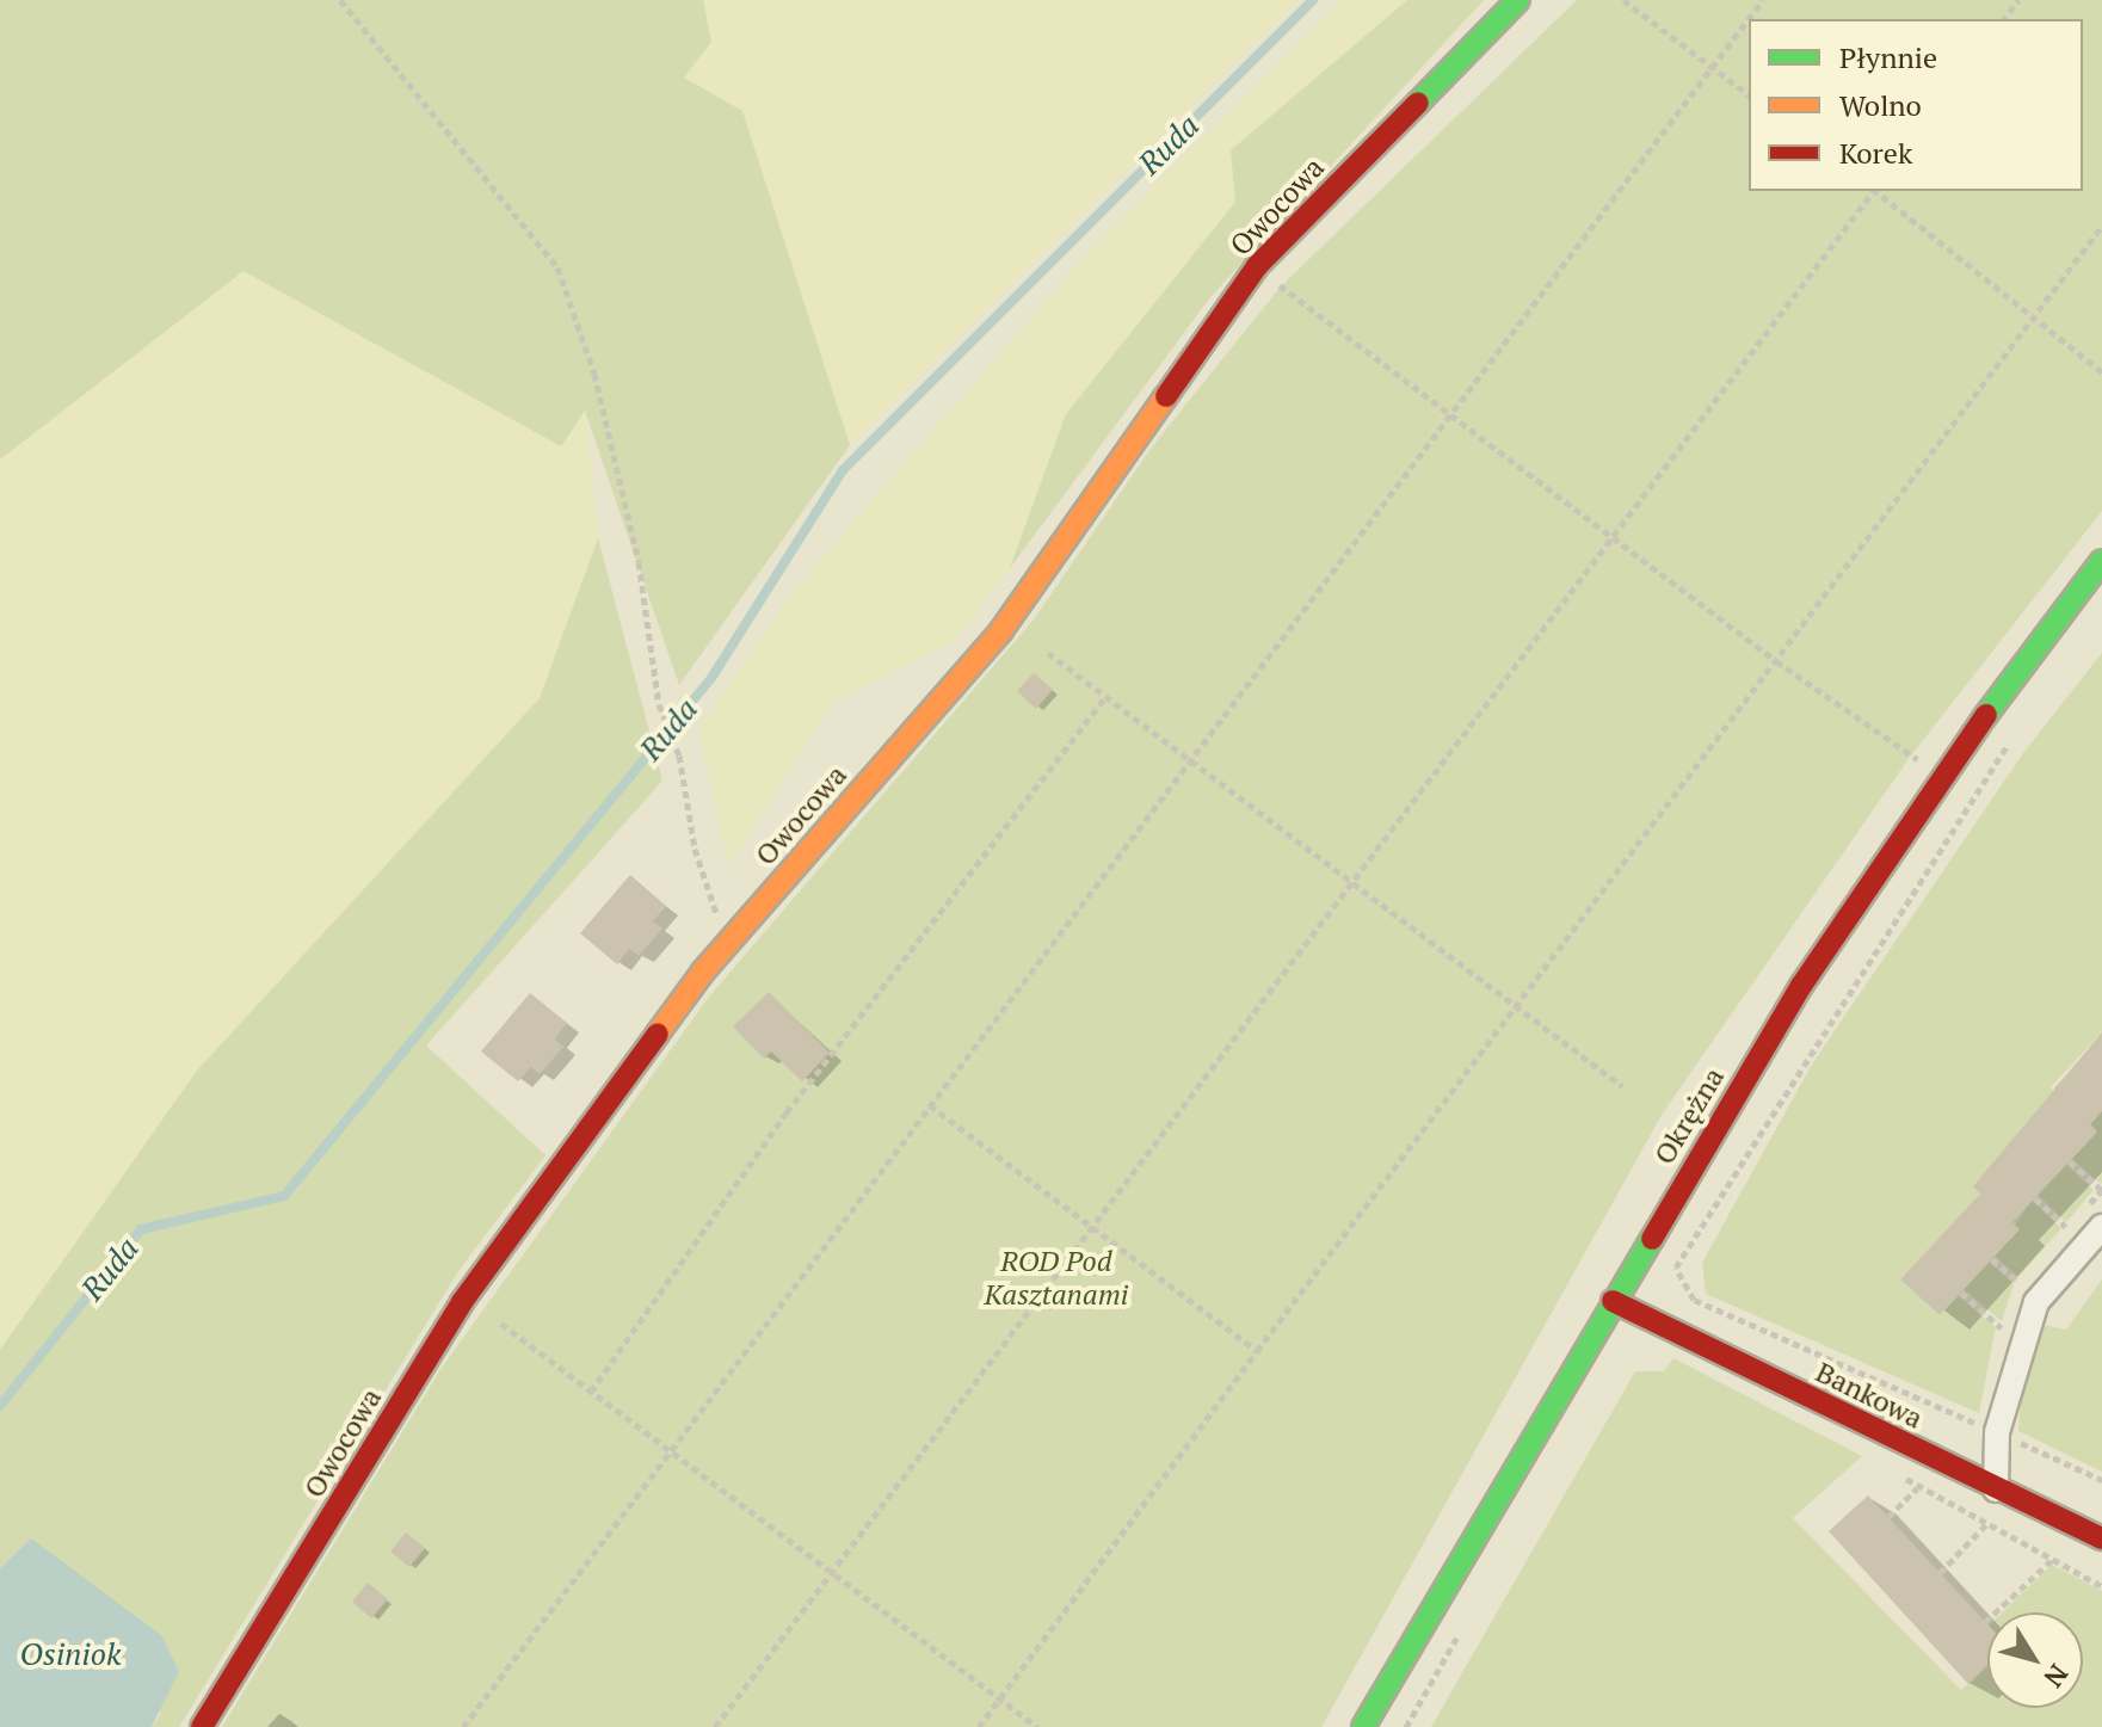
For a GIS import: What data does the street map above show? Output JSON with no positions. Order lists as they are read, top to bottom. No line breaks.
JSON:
{"streets":{"street":["Owocowa","Okrężna","Bankowa"]},"crossings":[["Okrężna","Bankowa"]],"water":["Ruda","Osiniok"],"parks":["ROD Pod Kasztanami"],"legend":["Płynnie","Wolno","Korek"],"north":"bottom right"}
